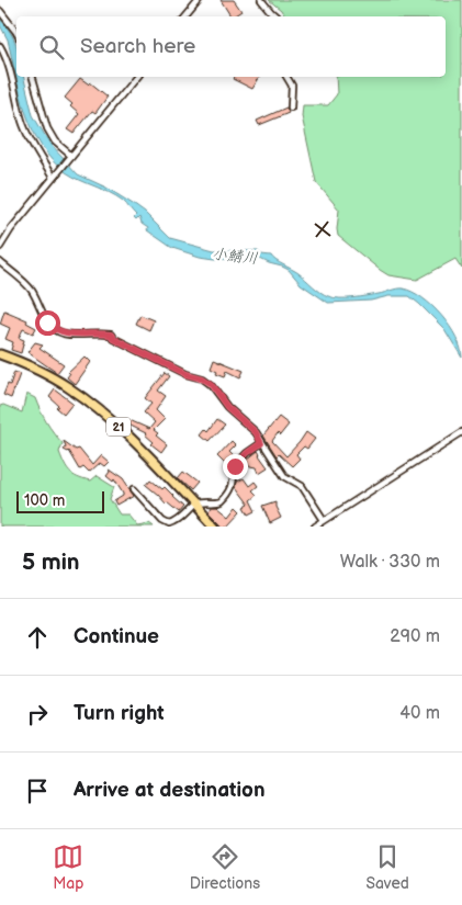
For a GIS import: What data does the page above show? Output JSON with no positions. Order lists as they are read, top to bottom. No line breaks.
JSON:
{"streets":{"main road":["21"]},"water":["小鯖川"],"scale_bar":"100 m","page":{"search":"Search here","scale":"100 m","heading":["5 min","Walk · 330 m"],"list":[["Continue","290 m"],["Turn right","40 m"],"Arrive at destination"],"nav":["Map","Directions","Saved"]}}
